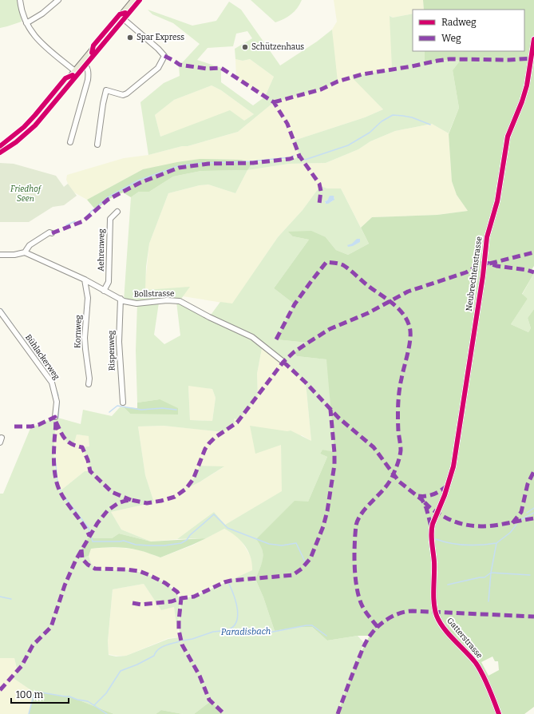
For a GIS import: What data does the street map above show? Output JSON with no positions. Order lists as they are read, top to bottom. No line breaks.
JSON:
{"streets":{"street":["Aehrenweg","Neubrechtenstrasse","Bollstrasse","Kornweg","Rispenweg","Bühlackerweg","Gatterstrasse"]},"crossings":[["Aehrenweg","Bollstrasse"],["Neubrechtenstrasse","Gatterstrasse"],["Bollstrasse","Kornweg"],["Bollstrasse","Rispenweg"]],"water":["Paradisbach"],"parks":["Friedhof Seen"],"places":["Spar Express","Schützenhaus"],"legend":["Radweg","Weg"],"scale_bar":"100 m"}
